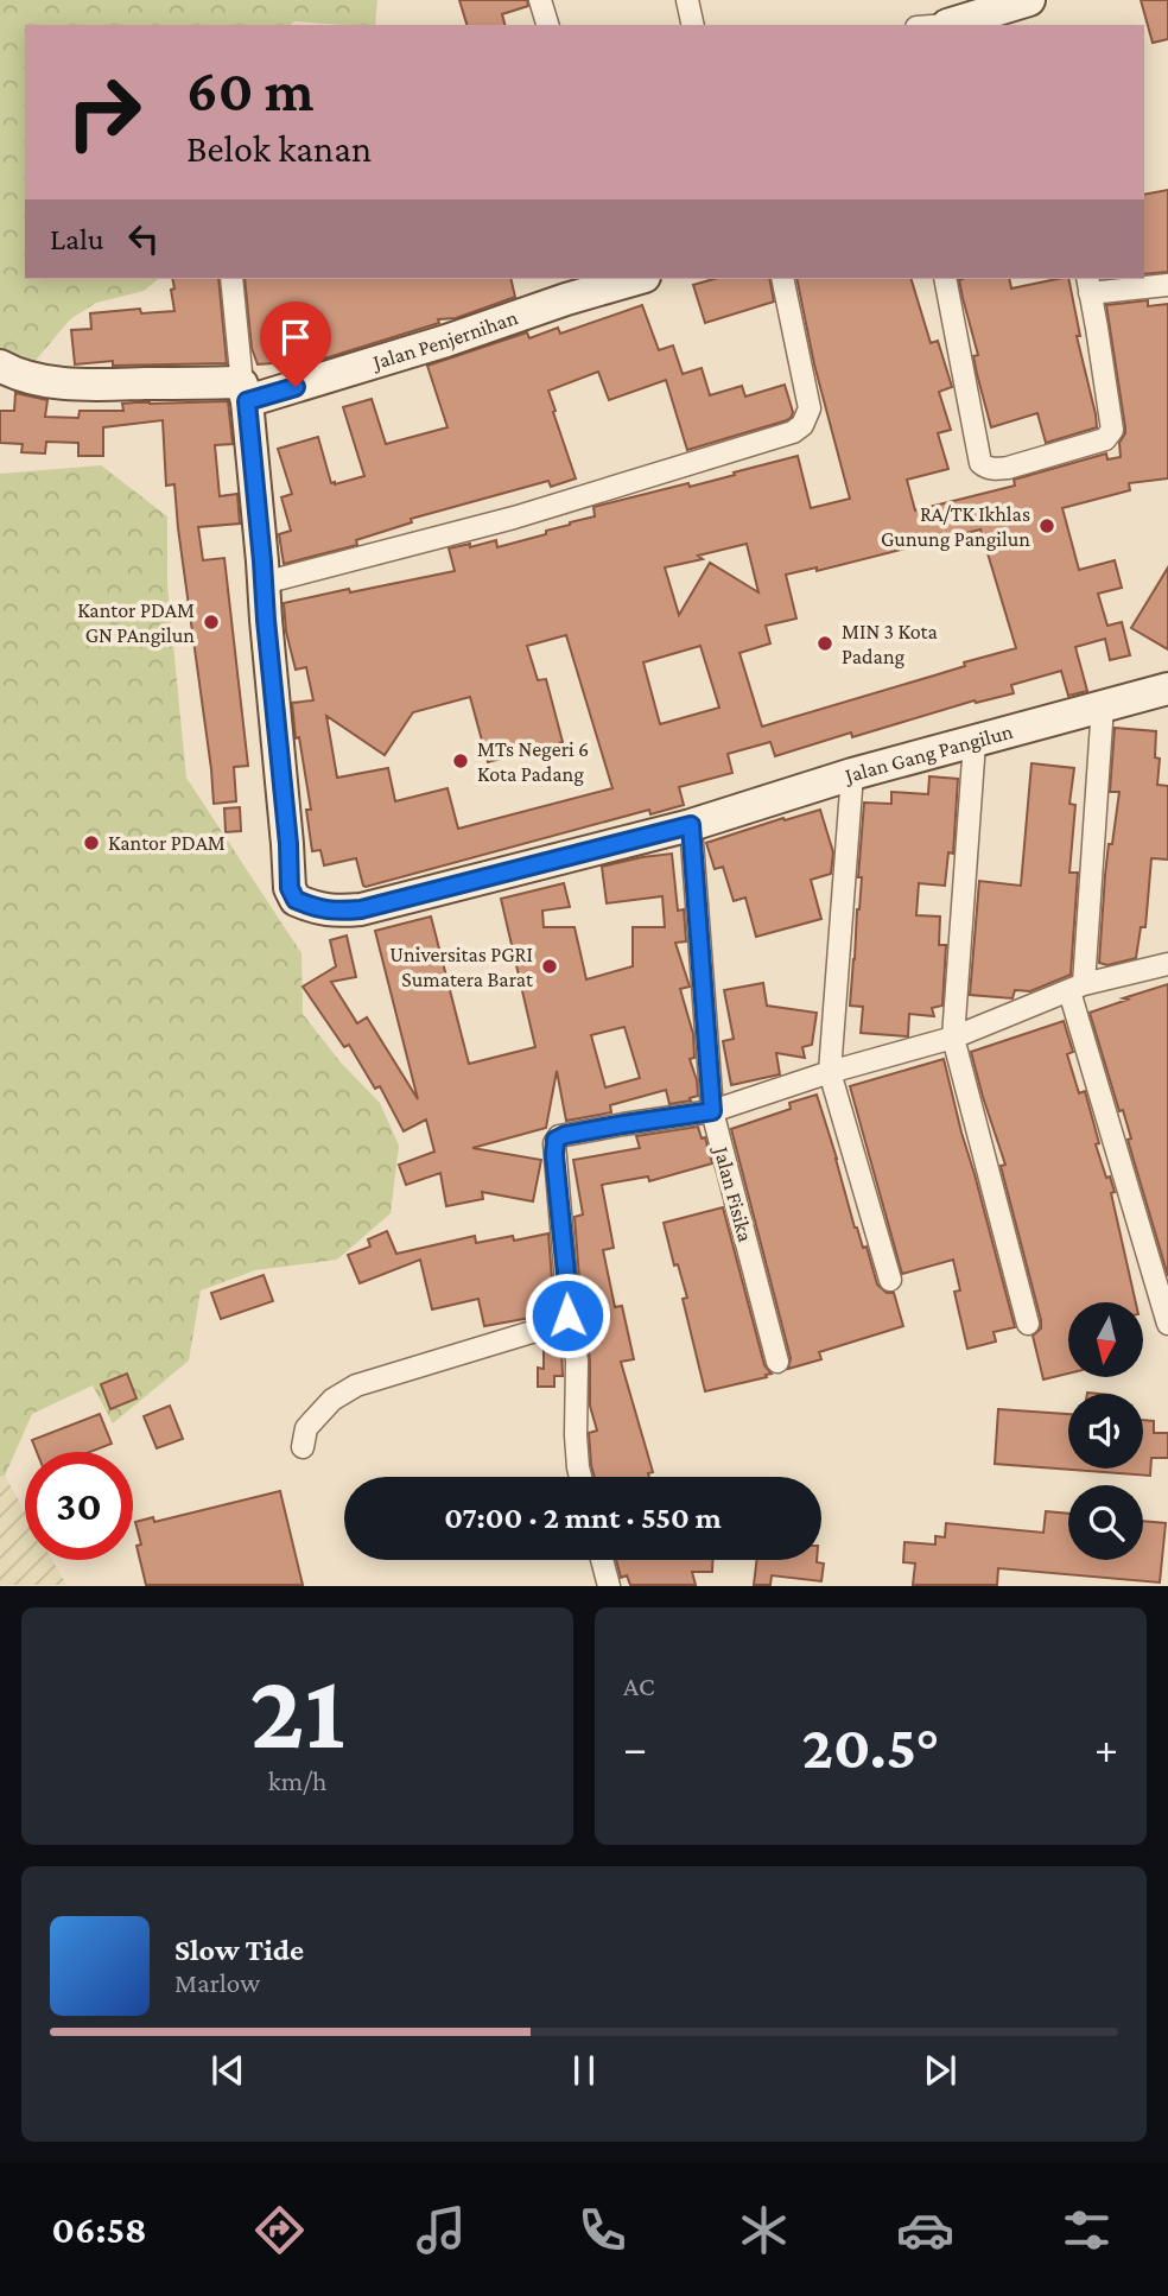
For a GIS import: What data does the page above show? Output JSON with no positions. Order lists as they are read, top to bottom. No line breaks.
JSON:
{"streets":{"street":["Jalan Penjernihan","Jalan Gang Pangilun","Jalan Fisika"]},"crossings":[["Jalan Gang Pangilun","Jalan Fisika"]],"places":["RA/TK Ikhlas Gunung Pangilun","Kantor PDAM GN PAngilun","MIN 3 Kota Padang","MTs Negeri 6 Kota Padang","Kantor PDAM","Universitas PGRI Sumatera Barat"],"north":"bottom","page":{"turn":["60 m","Belok kanan"],"then":"Lalu","limit":"30","trip":"07:00 · 2 mnt · 550 m","tile":[["21","km/h"],"AC"],"heat":["−","20.5°","+"],"song":["Slow Tide","Marlow"],"tabs":"06:58"}}
